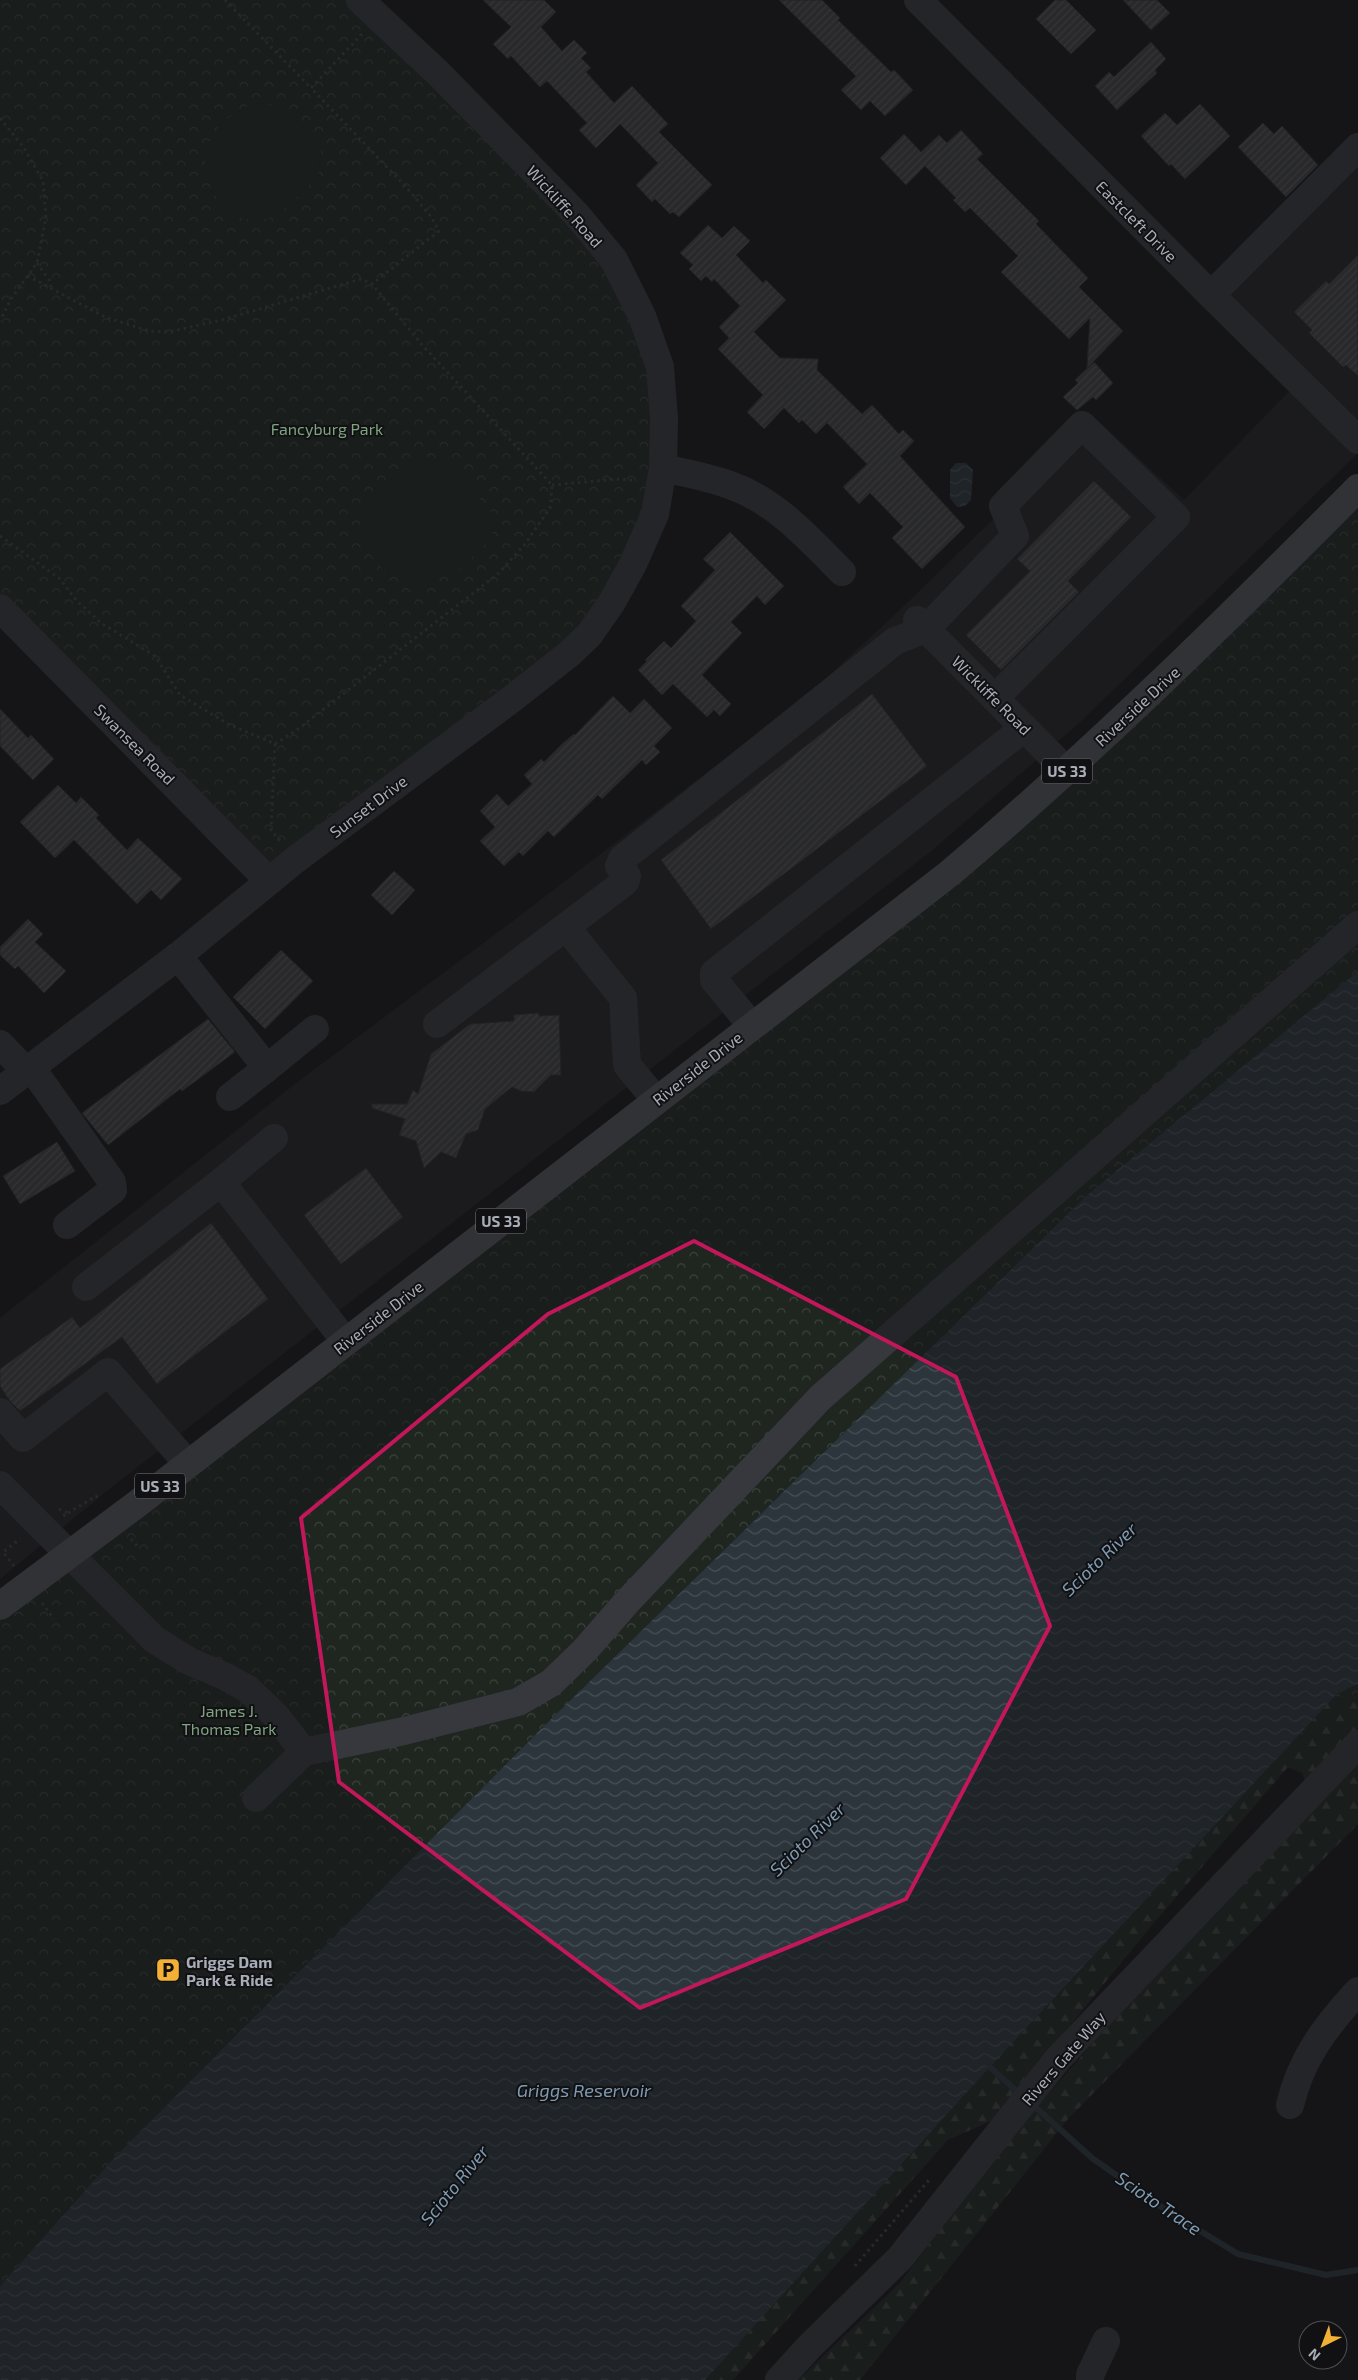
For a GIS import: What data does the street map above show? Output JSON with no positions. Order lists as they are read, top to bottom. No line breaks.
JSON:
{"streets":{"main road":["Riverside Drive","US 33"],"street":["Wickliffe Road","Eastcleft Drive","Swansea Road","Sunset Drive","Rivers Gate Way"]},"crossings":[["Wickliffe Road","Riverside Drive"],["Wickliffe Road","Sunset Drive"],["Swansea Road","Sunset Drive"]],"water":["Scioto River","Griggs Reservoir","Scioto Trace"],"parks":["Fancyburg Park","James J. Thomas Park"],"places":{"parking":["Griggs Dam Park & Ride"]},"north":"bottom left"}
